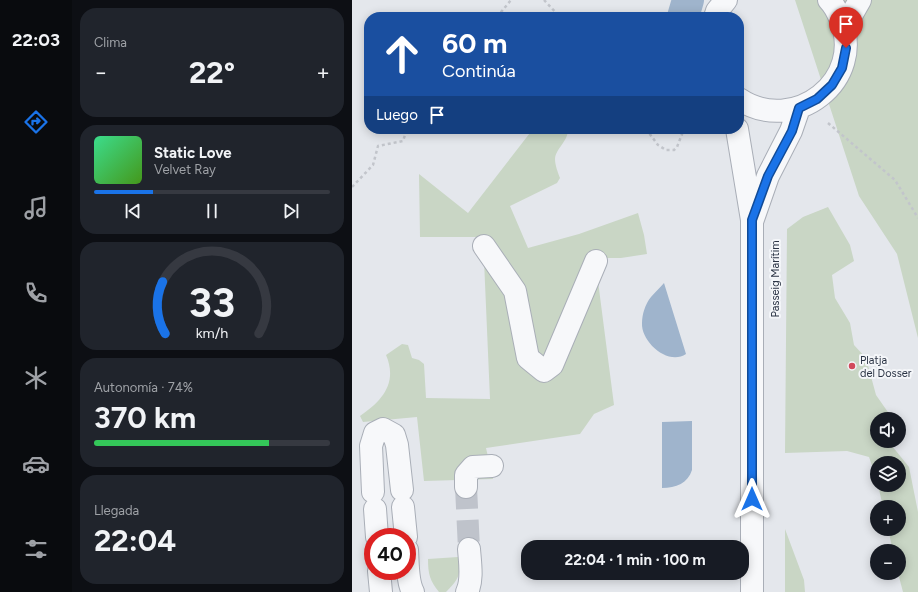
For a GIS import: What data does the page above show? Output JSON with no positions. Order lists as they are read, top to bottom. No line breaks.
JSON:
{"places":["Platja del Dosser"],"page":{"tabs":"22:03","tile":["Clima",["Autonomía · 74%","370 km"],["Llegada","22:04"]],"turn":["60 m","Continúa"],"heat":["−","22°","+"],"then":"Luego","song":["Static Love","Velvet Ray"],"map_buttons":["+","−"],"limit":"40","trip":"22:04 · 1 min · 100 m","gauge":["33","km/h"]}}
